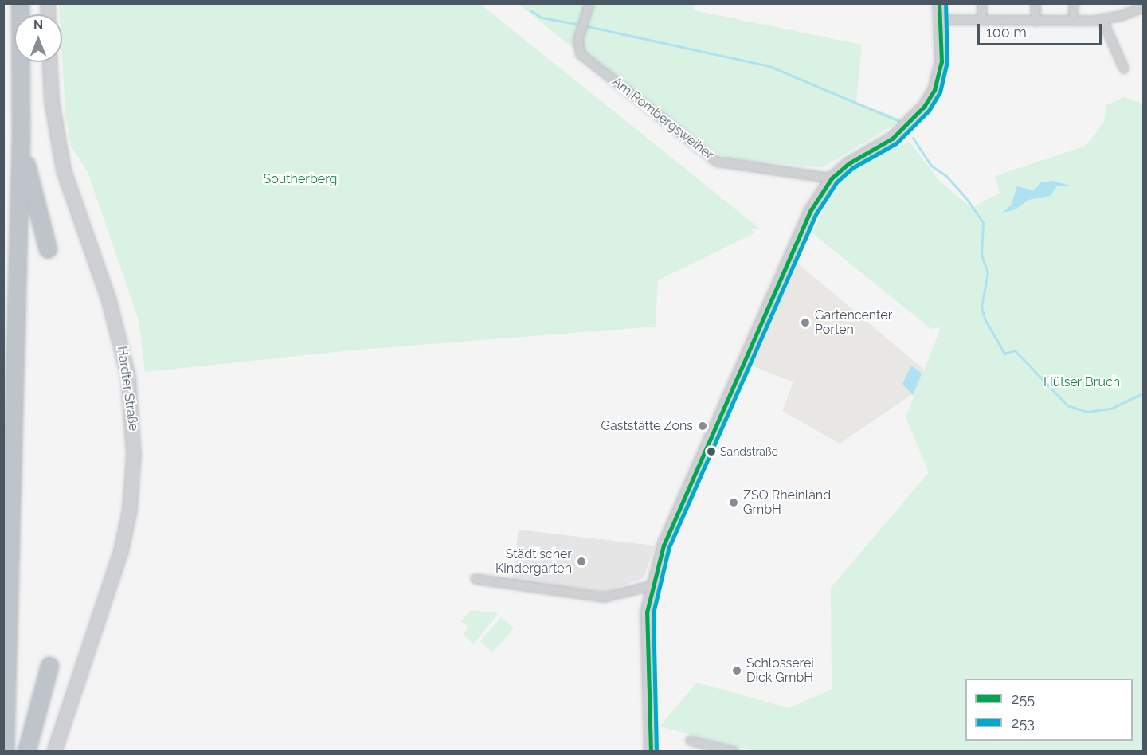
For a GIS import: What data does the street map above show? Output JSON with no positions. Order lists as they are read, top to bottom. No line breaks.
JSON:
{"streets":{"main road":["Hardter Straße"],"street":["Am Rombergsweiher"]},"parks":["Southerberg","Hülser Bruch"],"places":["Gartencenter Porten","Gaststätte Zons","Sandstraße","ZSO Rheinland GmbH","Städtischer Kindergarten","Schlosserei Dick GmbH"],"lines":["transit line 255","transit line 253"],"legend":["255","253"],"scale_bar":"100 m","north":"top"}
